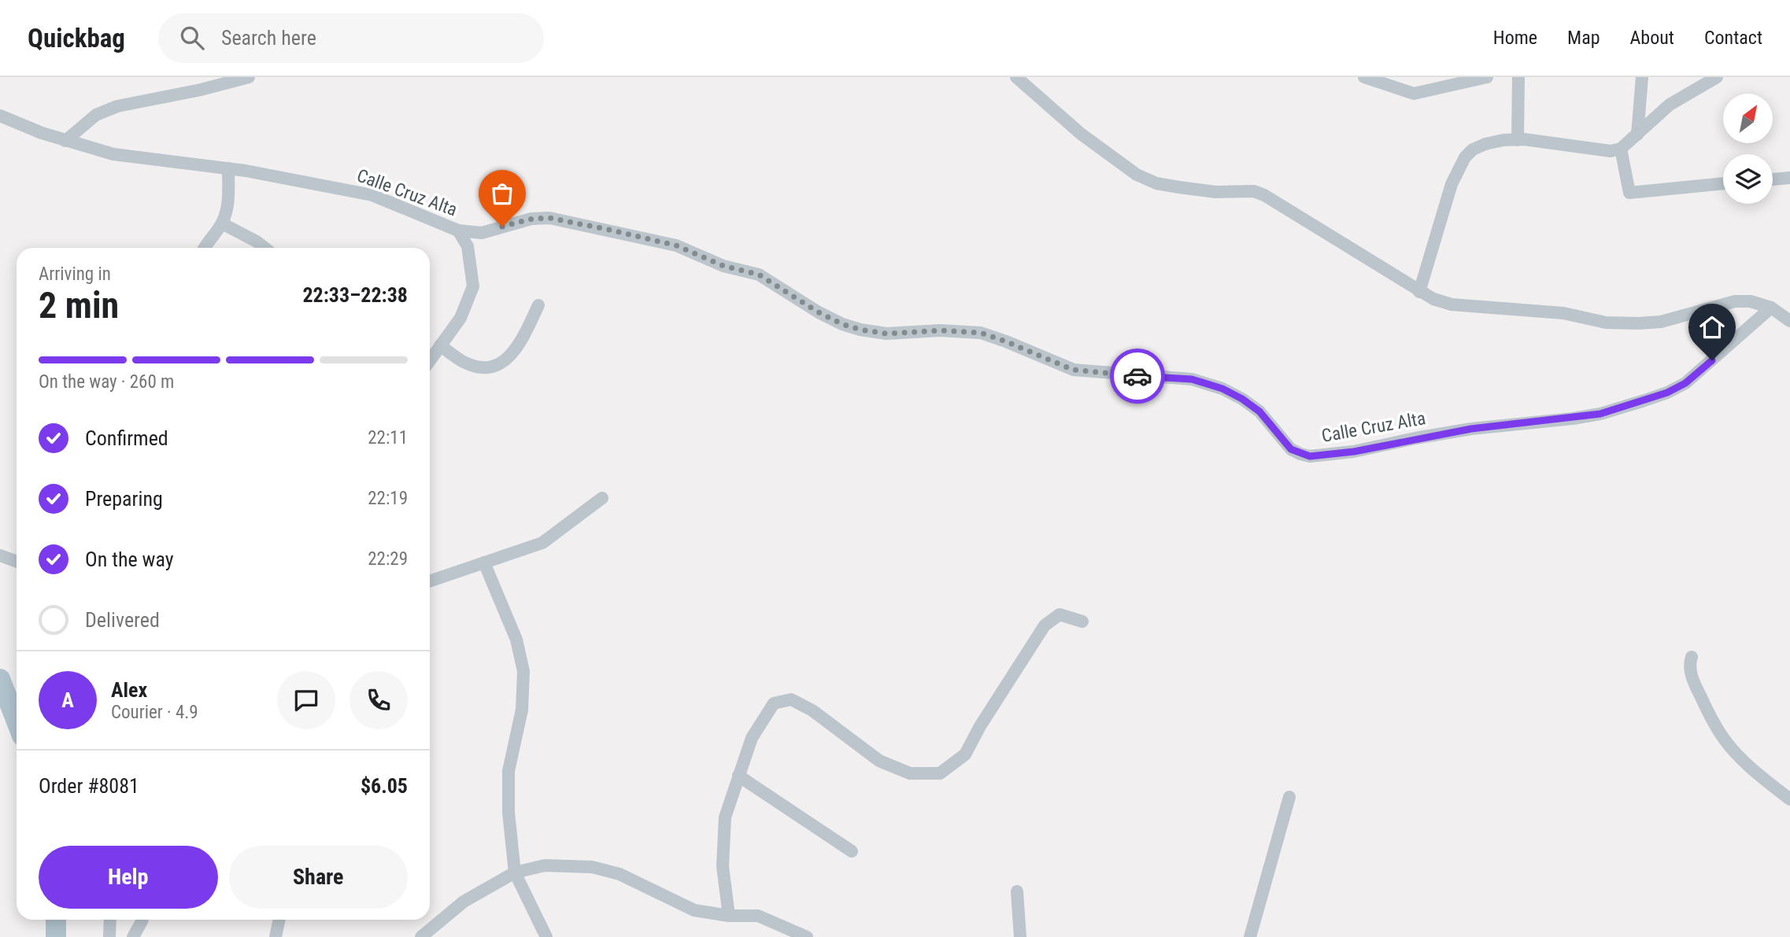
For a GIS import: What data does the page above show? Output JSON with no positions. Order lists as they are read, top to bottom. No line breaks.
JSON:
{"streets":{"street":["Calle Cruz Alta"]},"north":"top right","page":{"header":"Quickbag","search":"Search here","nav":["Home","Map","About","Contact"],"heading":["2 min","Arriving in","22:33–22:38"],"panel":["Alex","Courier · 4.9","Order #8081","$6.05"],"bar":"On the way · 260 m","list":[["Confirmed","22:11"],["Preparing","22:19"],["On the way","22:29"],"Delivered"],"round":"A","buttons":["Help","Share"]}}
